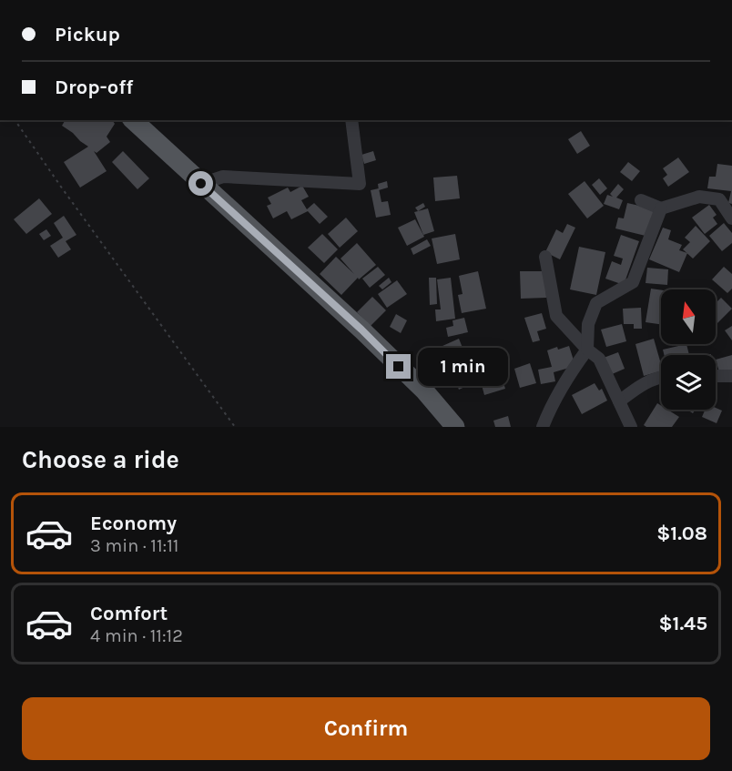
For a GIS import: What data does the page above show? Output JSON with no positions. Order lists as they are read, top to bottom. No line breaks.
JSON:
{"north":"top","page":{"banner":["Pickup","Drop-off"],"bubble":"1 min","heading":"Choose a ride","list":[{"name":"Economy","note":"3 min · 11:11","value":"$1.08"},{"name":"Comfort","note":"4 min · 11:12","value":"$1.45"}],"buttons":"Confirm"}}
